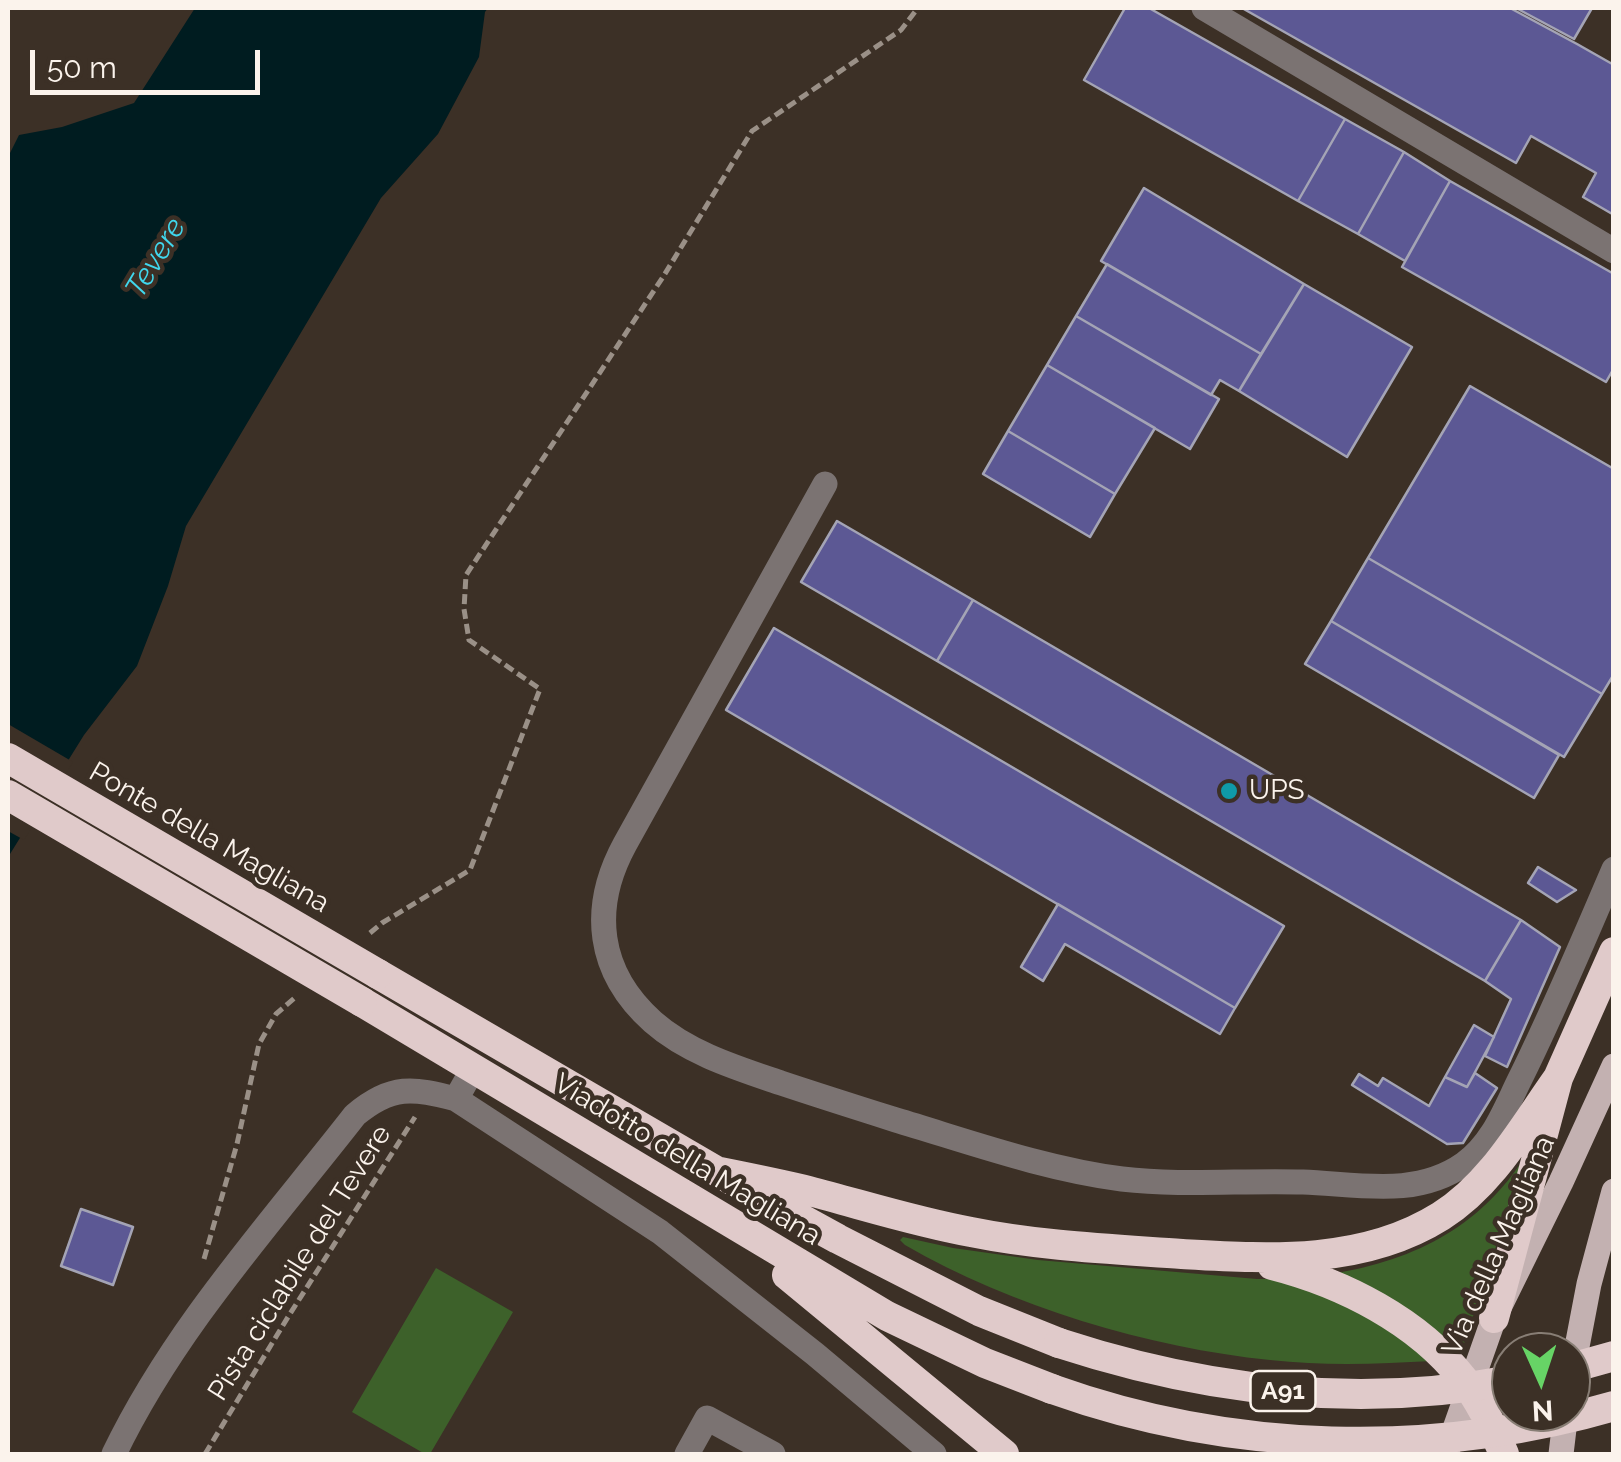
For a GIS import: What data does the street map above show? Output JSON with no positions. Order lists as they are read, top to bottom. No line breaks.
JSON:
{"streets":{"highway":["Ponte della Magliana","Viadotto della Magliana","A91"],"main road":["Via della Magliana"],"path":["Pista ciclabile del Tevere"]},"crossings":[["Ponte della Magliana","Viadotto della Magliana"]],"water":["Tevere"],"places":["UPS"],"scale_bar":"50 m","north":"bottom"}
